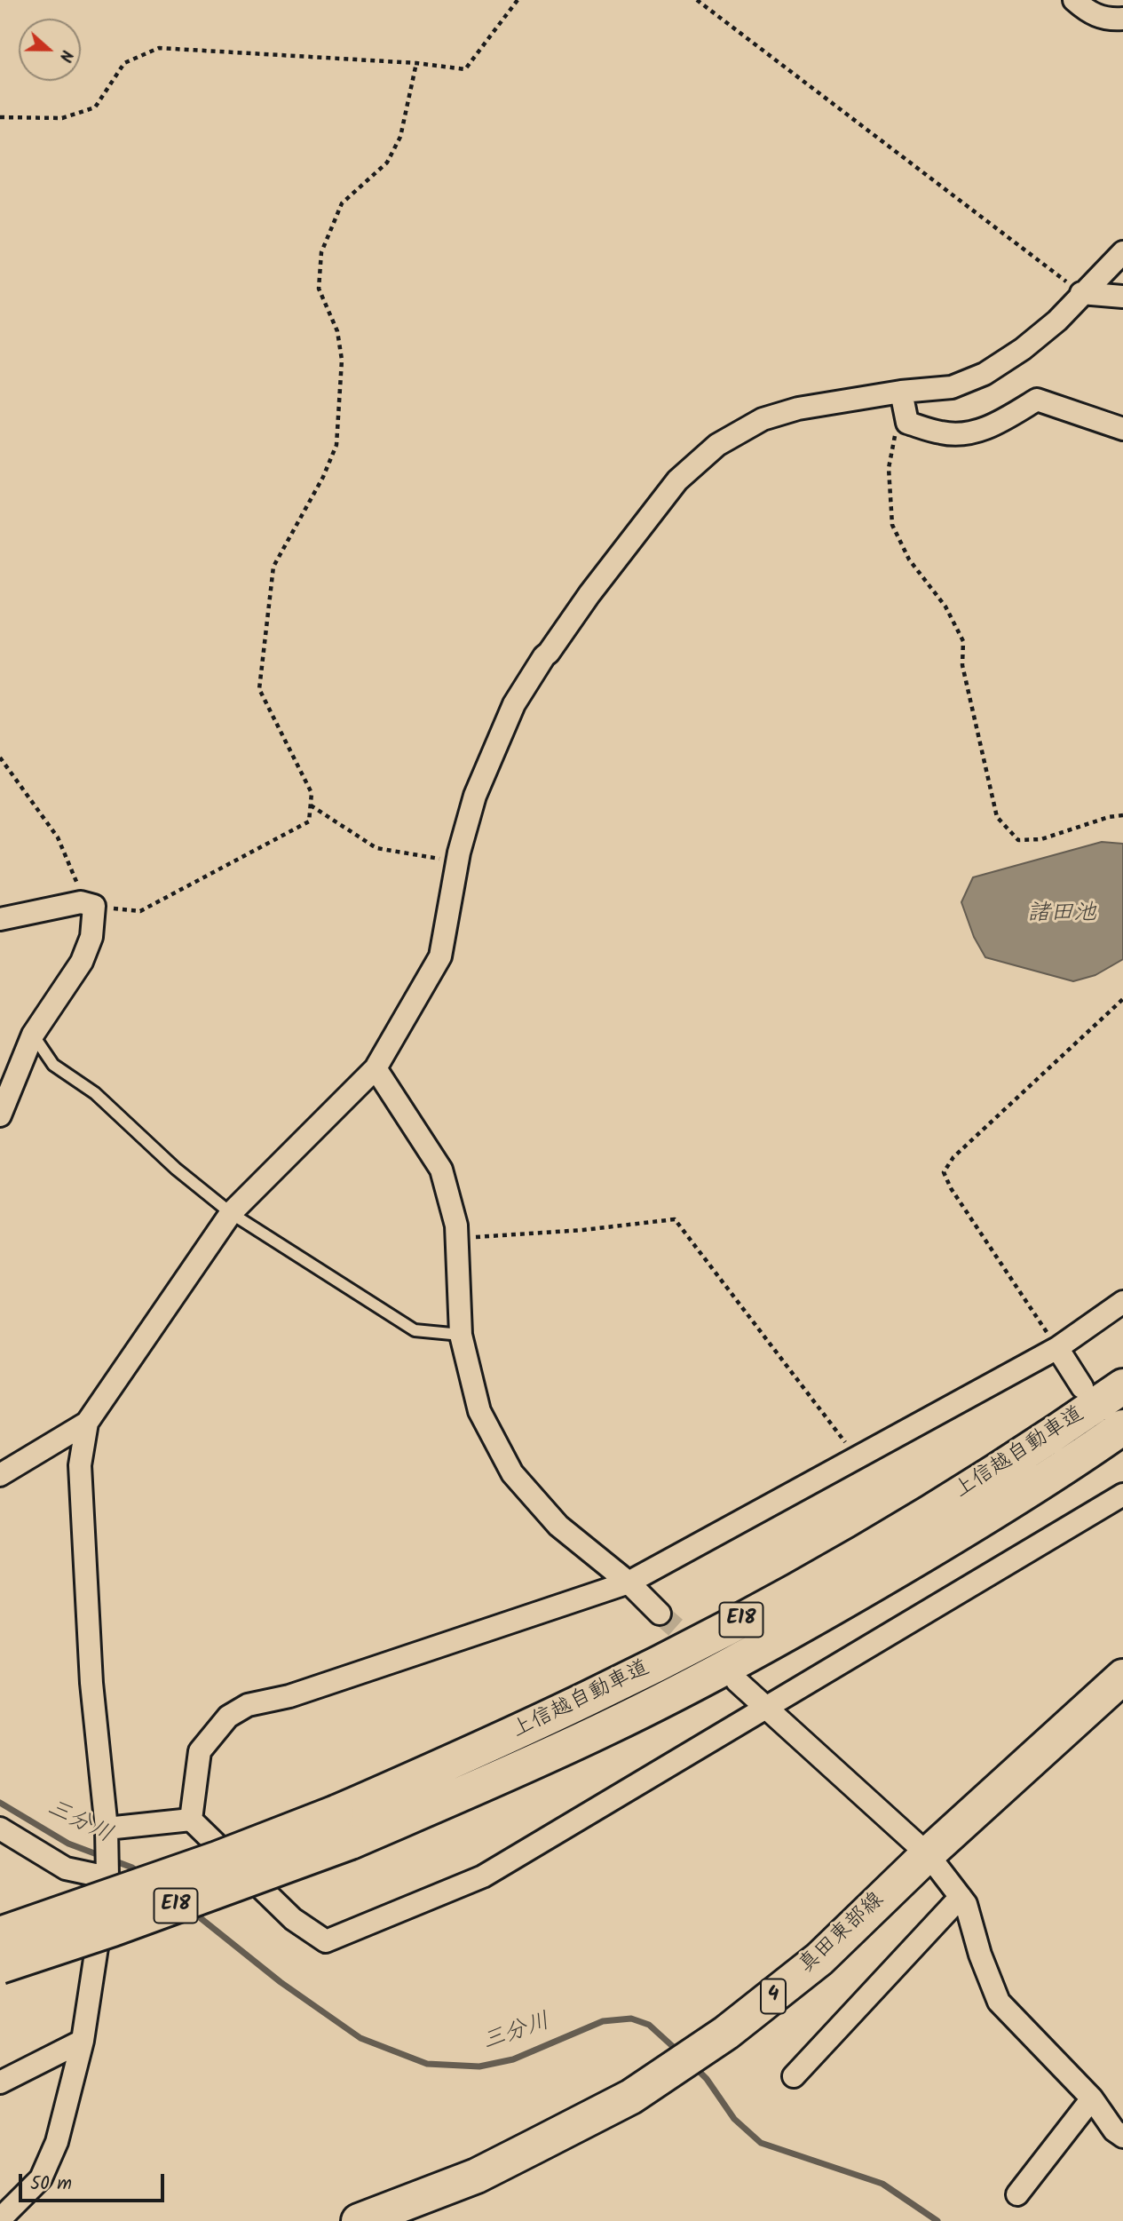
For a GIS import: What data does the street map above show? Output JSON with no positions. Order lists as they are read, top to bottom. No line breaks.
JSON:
{"streets":{"main road":["上信越自動車道","E18","真田東部線","4"]},"water":["諸田池","三分川"],"scale_bar":"50 m","north":"right"}
